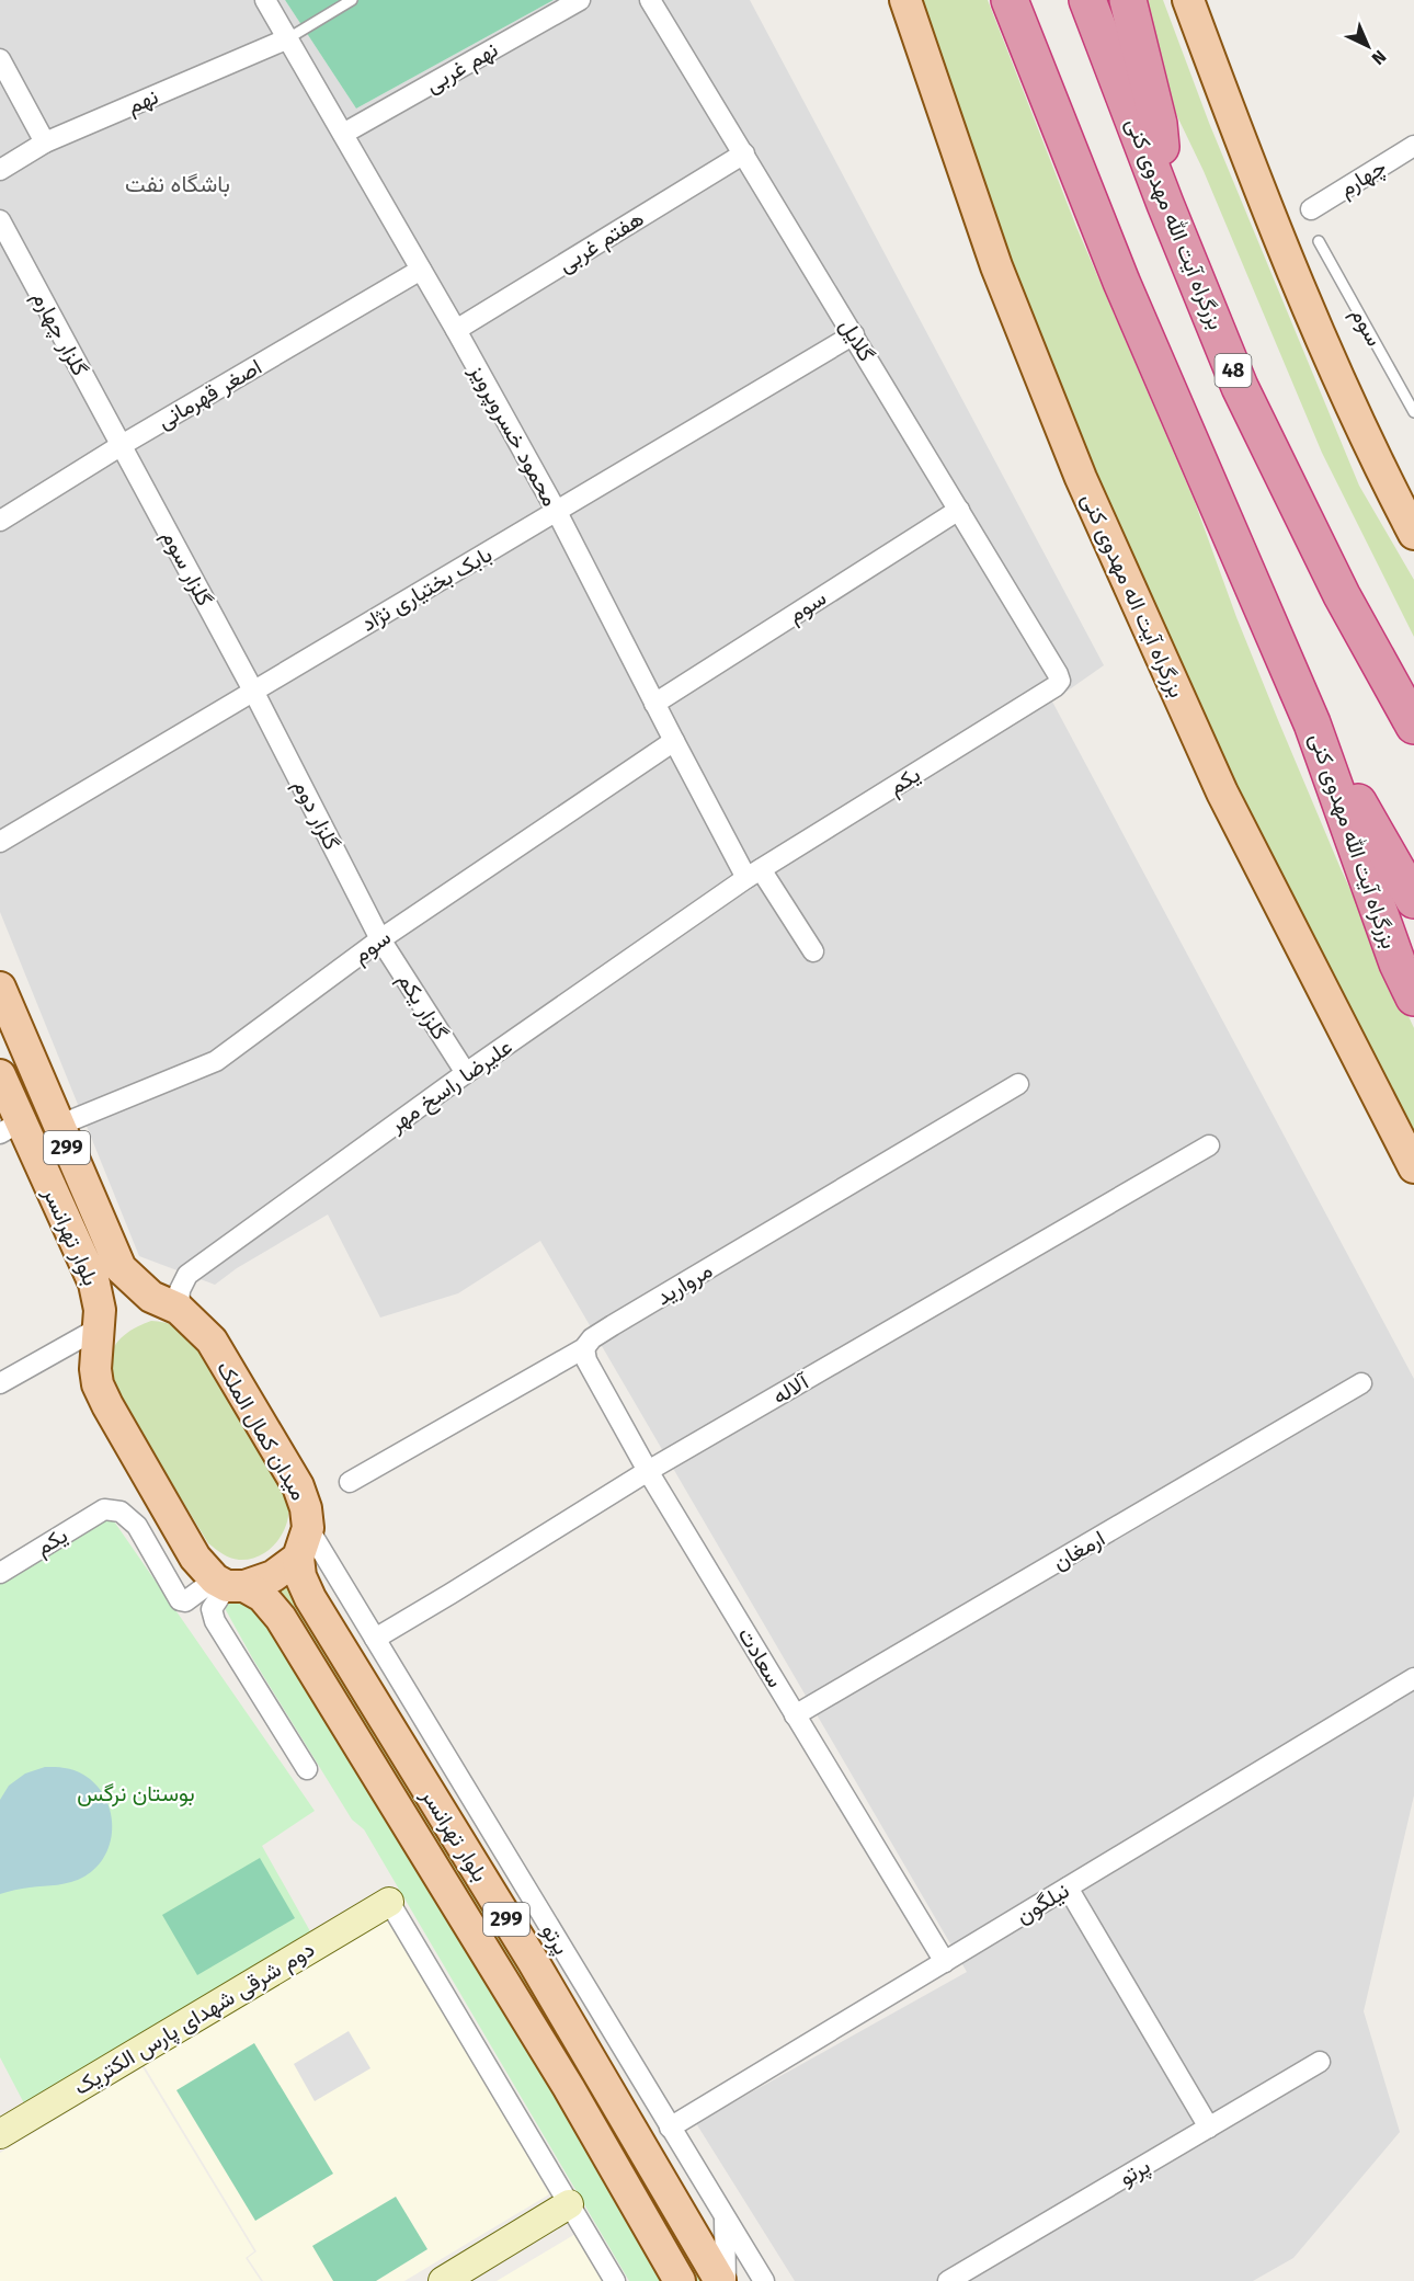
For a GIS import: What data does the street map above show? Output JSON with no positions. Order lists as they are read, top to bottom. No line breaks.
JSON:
{"streets":{"highway":["بزرگراه آیت الله مهدوی کنی","48"],"main road":["بزرگراه آیت اله مهدوی کنی","299","بلوار تهرانسر","میدان کمال الملک"],"street":["نهم غربی","نهم","چهارم","هفتم غربی","سوم","گلزار چهارم","گلایل","اصغر قهرمانی","محمود خسروپرویز","گلزار سوم","بابک بختیاری نژاد","یکم","گلزار دوم","گلزار یکم","علیرضا راسخ مهر","مروارید","آلاله","ارمغان","سعادت","نیلگون","پرتو","دوم شرقی شهدای پارس الکتریک"]},"crossings":[["نهم غربی","محمود خسروپرویز"],["نهم","محمود خسروپرویز"],["هفتم غربی","گلایل"],["هفتم غربی","محمود خسروپرویز"],["سوم","گلایل"],["سوم","محمود خسروپرویز"],["سوم","گلزار دوم"],["سوم","گلزار یکم"],["سوم","بلوار تهرانسر"],["گلزار چهارم","اصغر قهرمانی"],["گلزار چهارم","گلزار سوم"],["گلایل","بابک بختیاری نژاد"],["گلایل","یکم"],["اصغر قهرمانی","محمود خسروپرویز"],["اصغر قهرمانی","گلزار سوم"],["محمود خسروپرویز","بابک بختیاری نژاد"],["محمود خسروپرویز","یکم"],["محمود خسروپرویز","علیرضا راسخ مهر"],["گلزار سوم","بابک بختیاری نژاد"],["گلزار سوم","گلزار دوم"],["بابک بختیاری نژاد","گلزار دوم"],["یکم","علیرضا راسخ مهر"],["یکم","بلوار تهرانسر"],["گلزار دوم","گلزار یکم"],["گلزار یکم","علیرضا راسخ مهر"],["علیرضا راسخ مهر","بلوار تهرانسر"],["علیرضا راسخ مهر","میدان کمال الملک"],["بلوار تهرانسر","میدان کمال الملک"],["مروارید","سعادت"],["آلاله","سعادت"],["آلاله","پرتو"],["میدان کمال الملک","پرتو"],["ارمغان","سعادت"],["سعادت","نیلگون"],["نیلگون","پرتو"]],"districts":["باشگاه نفت"],"parks":["بوستان نرگس"],"north":"bottom right"}
